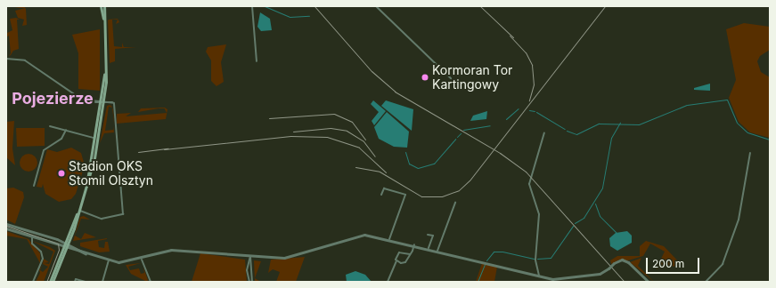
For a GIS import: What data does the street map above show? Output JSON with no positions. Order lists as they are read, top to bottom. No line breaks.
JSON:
{"districts":["Pojezierze"],"places":["Kormoran Tor Kartingowy","Stadion OKS Stomil Olsztyn"],"scale_bar":"200 m"}
